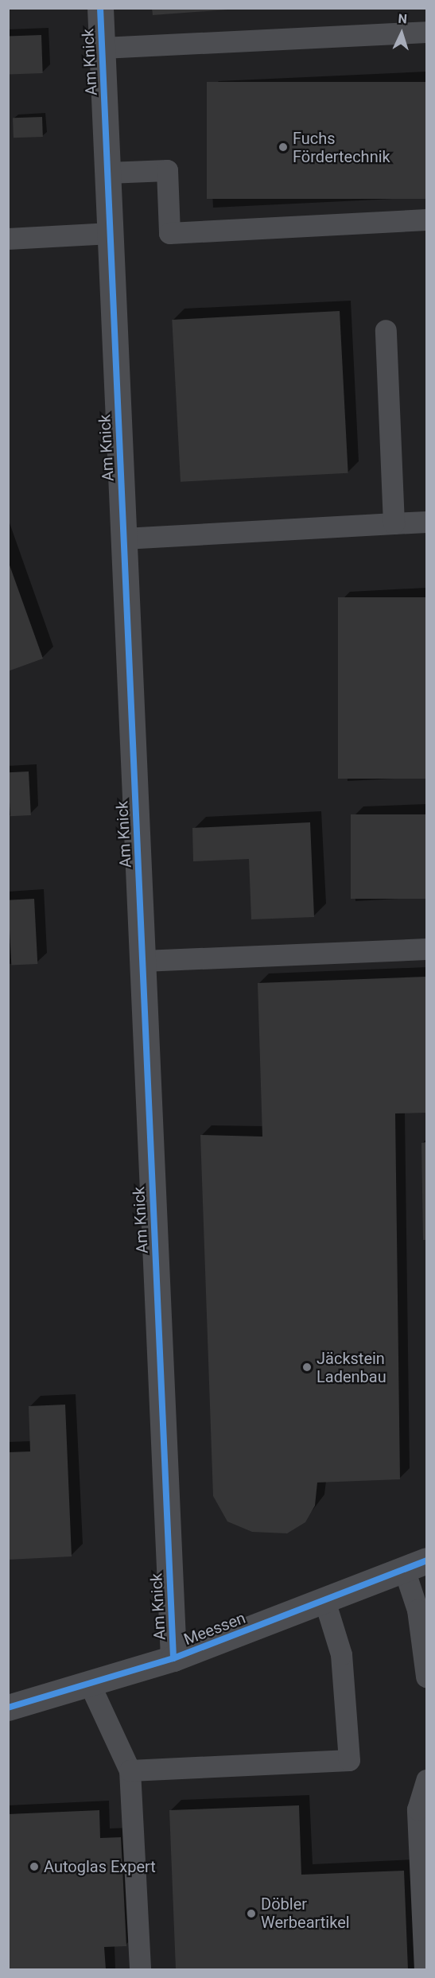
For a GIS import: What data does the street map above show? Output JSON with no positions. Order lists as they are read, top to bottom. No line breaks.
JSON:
{"streets":{"street":["Am Knick","Meessen"]},"crossings":[["Am Knick","Meessen"]],"places":["Fuchs Fördertechnik","Jäckstein Ladenbau","Autoglas Expert","Döbler Werbeartikel"],"north":"top"}
